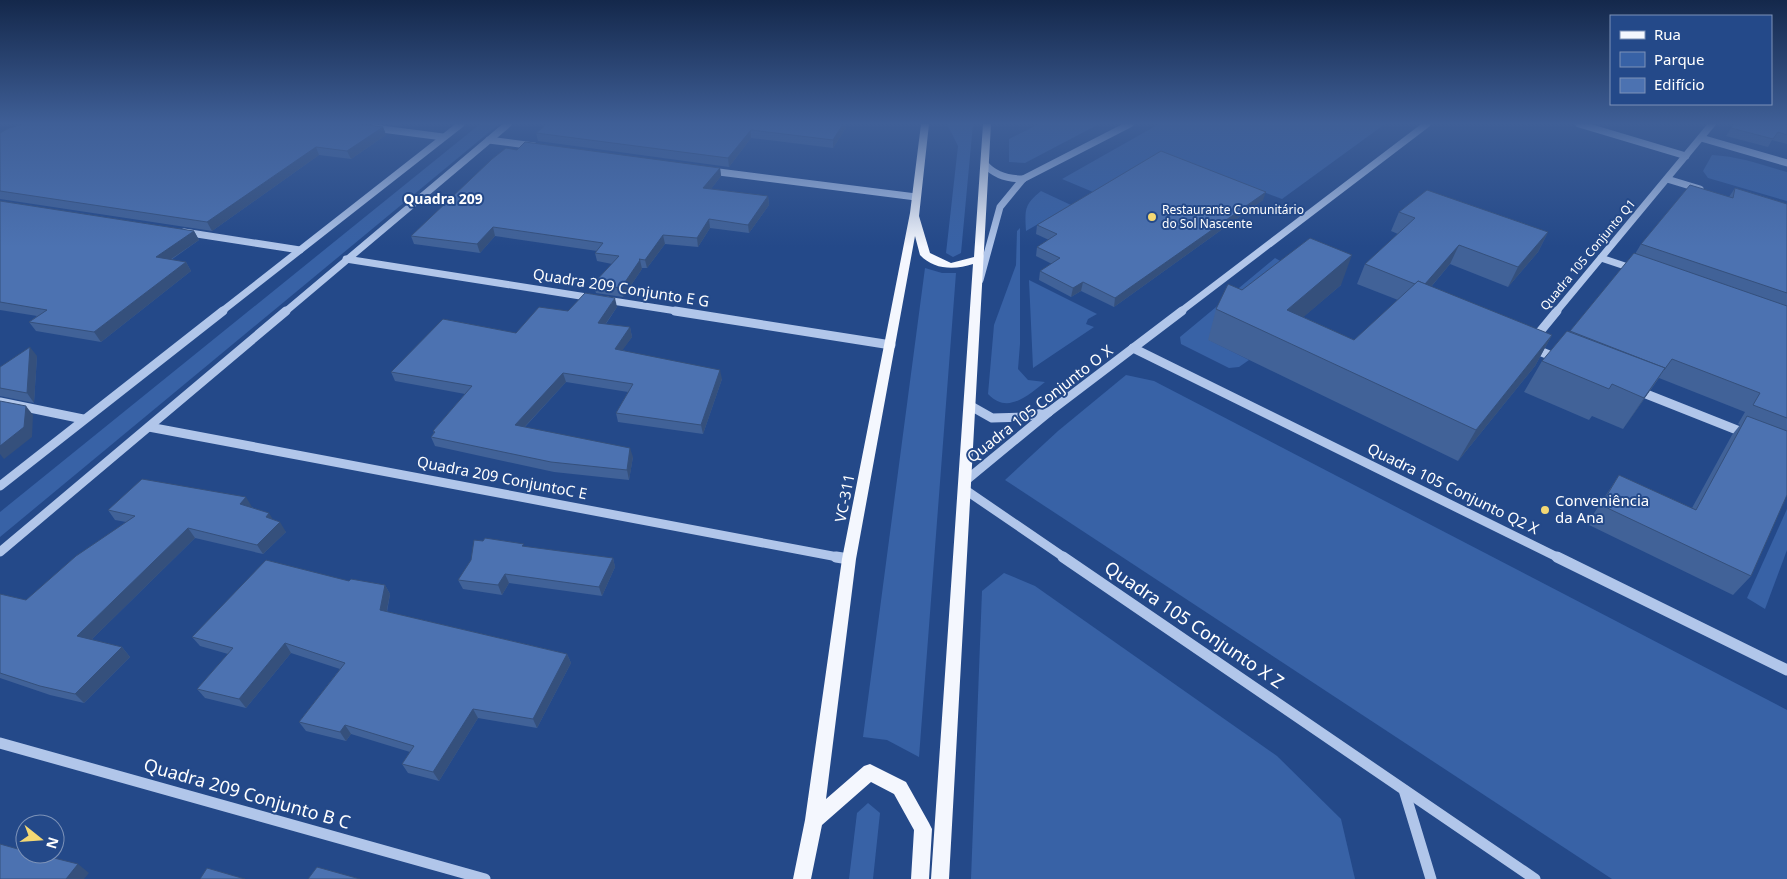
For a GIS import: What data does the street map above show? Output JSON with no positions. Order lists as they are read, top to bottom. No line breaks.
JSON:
{"streets":{"main road":["VC-311"],"street":["Quadra 105 Conjunto Q1","Quadra 209 Conjunto E G","Quadra 105 Conjunto O X","Quadra 209 ConjuntoC E","Quadra 105 Conjunto Q2 X","Quadra 105 Conjunto X Z","Quadra 209 Conjunto B C"]},"crossings":[["Quadra 209 Conjunto E G","VC-311"],["Quadra 105 Conjunto O X","Quadra 105 Conjunto Q2 X"],["Quadra 105 Conjunto O X","Quadra 105 Conjunto X Z"],["Quadra 209 ConjuntoC E","VC-311"]],"districts":["Quadra 209"],"places":["Restaurante Comunitário do Sol Nascente","Conveniência da Ana"],"legend":["Rua","Parque","Edifício"],"north":"right"}
